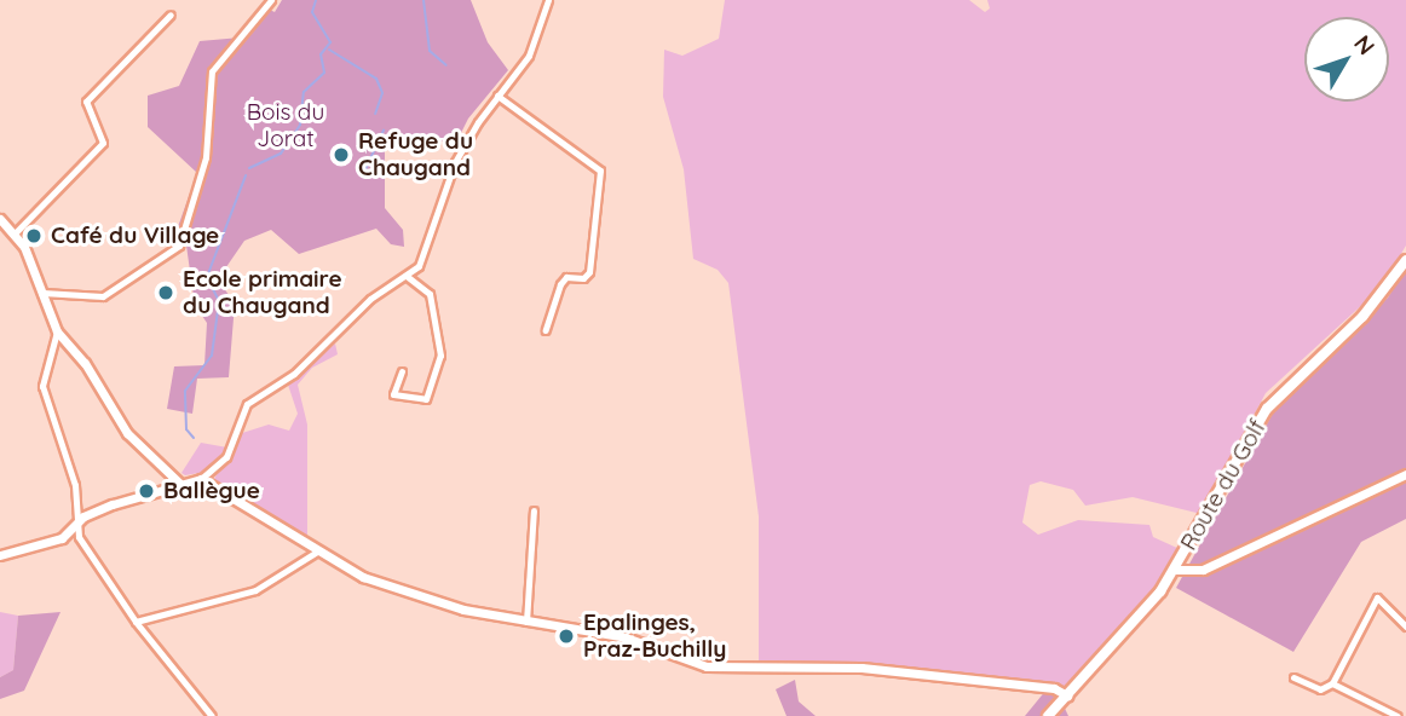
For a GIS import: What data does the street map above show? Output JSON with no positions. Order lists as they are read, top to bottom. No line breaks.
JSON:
{"streets":{"main road":["Route du Golf"]},"parks":["Bois du Jorat"],"places":["Refuge du Chaugand","Café du Village","Ecole primaire du Chaugand","Ballègue","Epalinges, Praz-Buchilly"],"north":"top right"}
